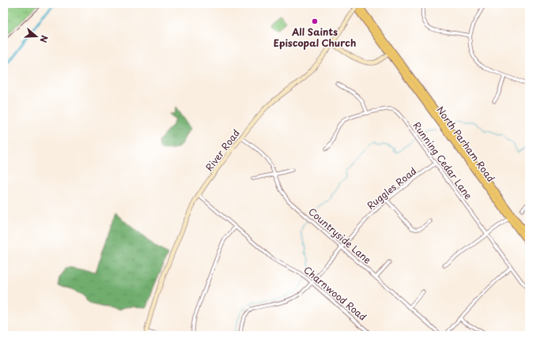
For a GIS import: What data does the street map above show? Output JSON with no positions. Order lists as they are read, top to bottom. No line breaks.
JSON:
{"streets":{"highway":["North Parham Road"],"main road":["River Road"],"street":["Running Cedar Lane","Ruggles Road","Countryside Lane","Charnwood Road"]},"crossings":[["River Road","Countryside Lane"],["River Road","Charnwood Road"],["Running Cedar Lane","Ruggles Road"],["Ruggles Road","Countryside Lane"],["Ruggles Road","Charnwood Road"]],"places":["All Saints Episcopal Church"],"north":"right"}
